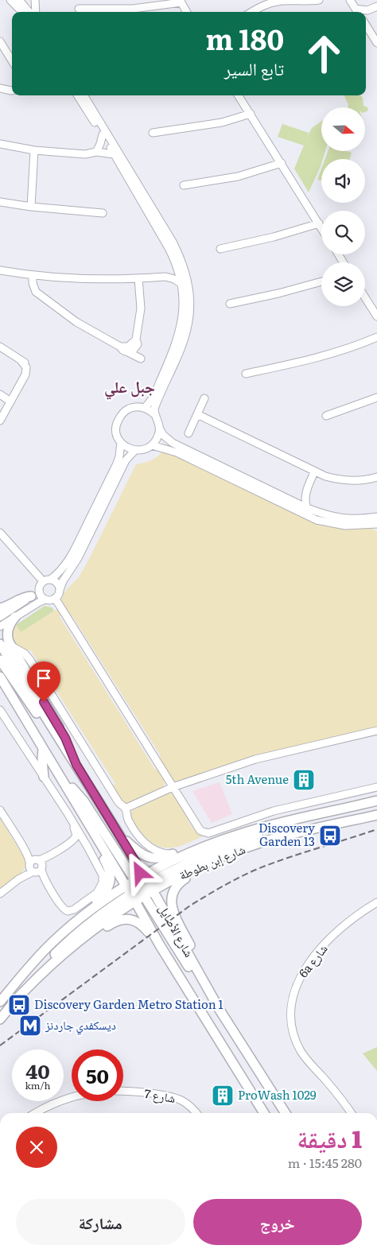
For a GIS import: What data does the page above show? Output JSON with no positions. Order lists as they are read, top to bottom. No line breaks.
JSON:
{"streets":{"main road":["شارع إبن بطوطة","شارع الأصايل"],"street":["6a شارع","شارع 7"]},"crossings":[["شارع إبن بطوطة","شارع الأصايل"]],"districts":["جبل علي"],"places":{"building":["5th Avenue","ProWash 1029"],"bus stop":["Discovery Garden 13","Discovery Garden Metro Station 1"],"metro station":["ديسكفدي جاردنز"]},"north":"right","page":{"turn":["180 m","تابع السير"],"speed":"40 km/h","limit":"50","heading":["1 دقيقة","280 m · 15:45"],"buttons":["خروج","مشاركة"]}}
